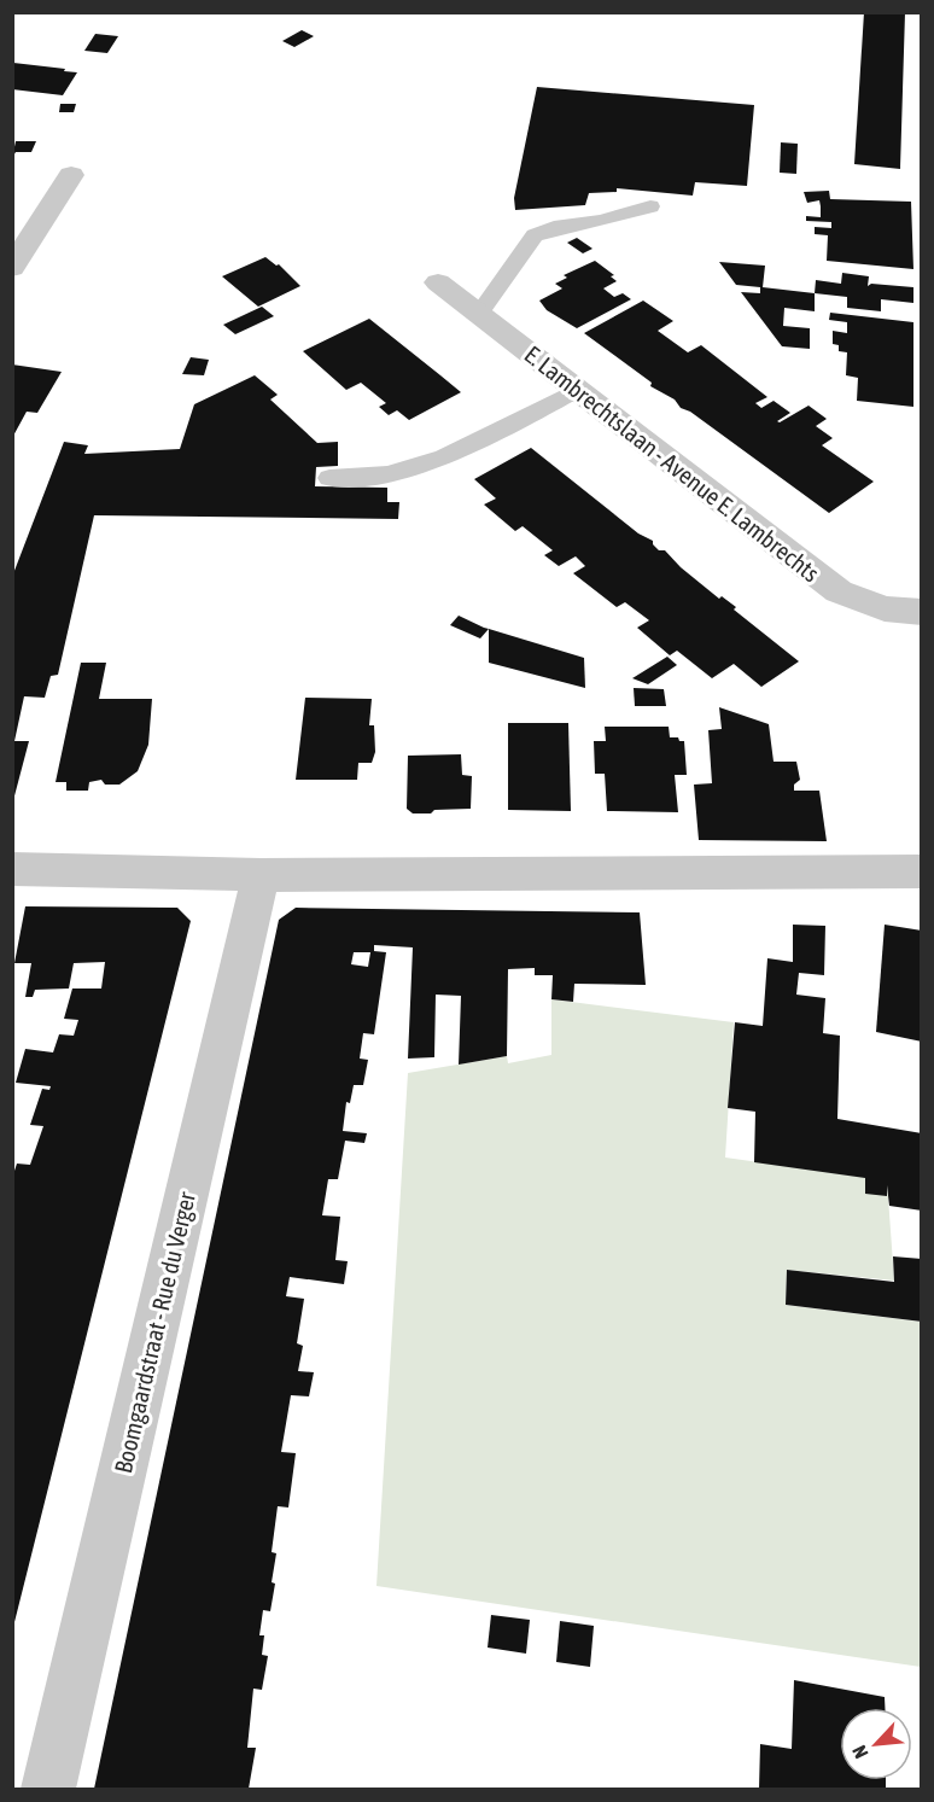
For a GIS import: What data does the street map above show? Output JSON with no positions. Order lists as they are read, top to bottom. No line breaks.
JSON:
{"streets":{"street":["E. Lambrechtslaan - Avenue E. Lambrechts","Boomgaardstraat - Rue du Verger"]},"north":"bottom left"}
